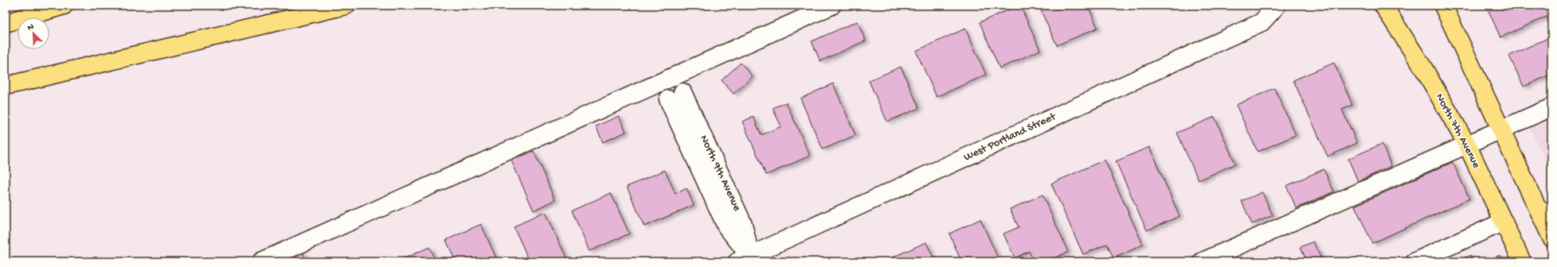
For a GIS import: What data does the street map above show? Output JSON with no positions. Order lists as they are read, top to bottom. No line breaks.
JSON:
{"streets":{"main road":["North 7th Avenue"],"street":["West Portland Street","North 9th Avenue"]},"crossings":[["West Portland Street","North 9th Avenue"]],"north":"top left"}
